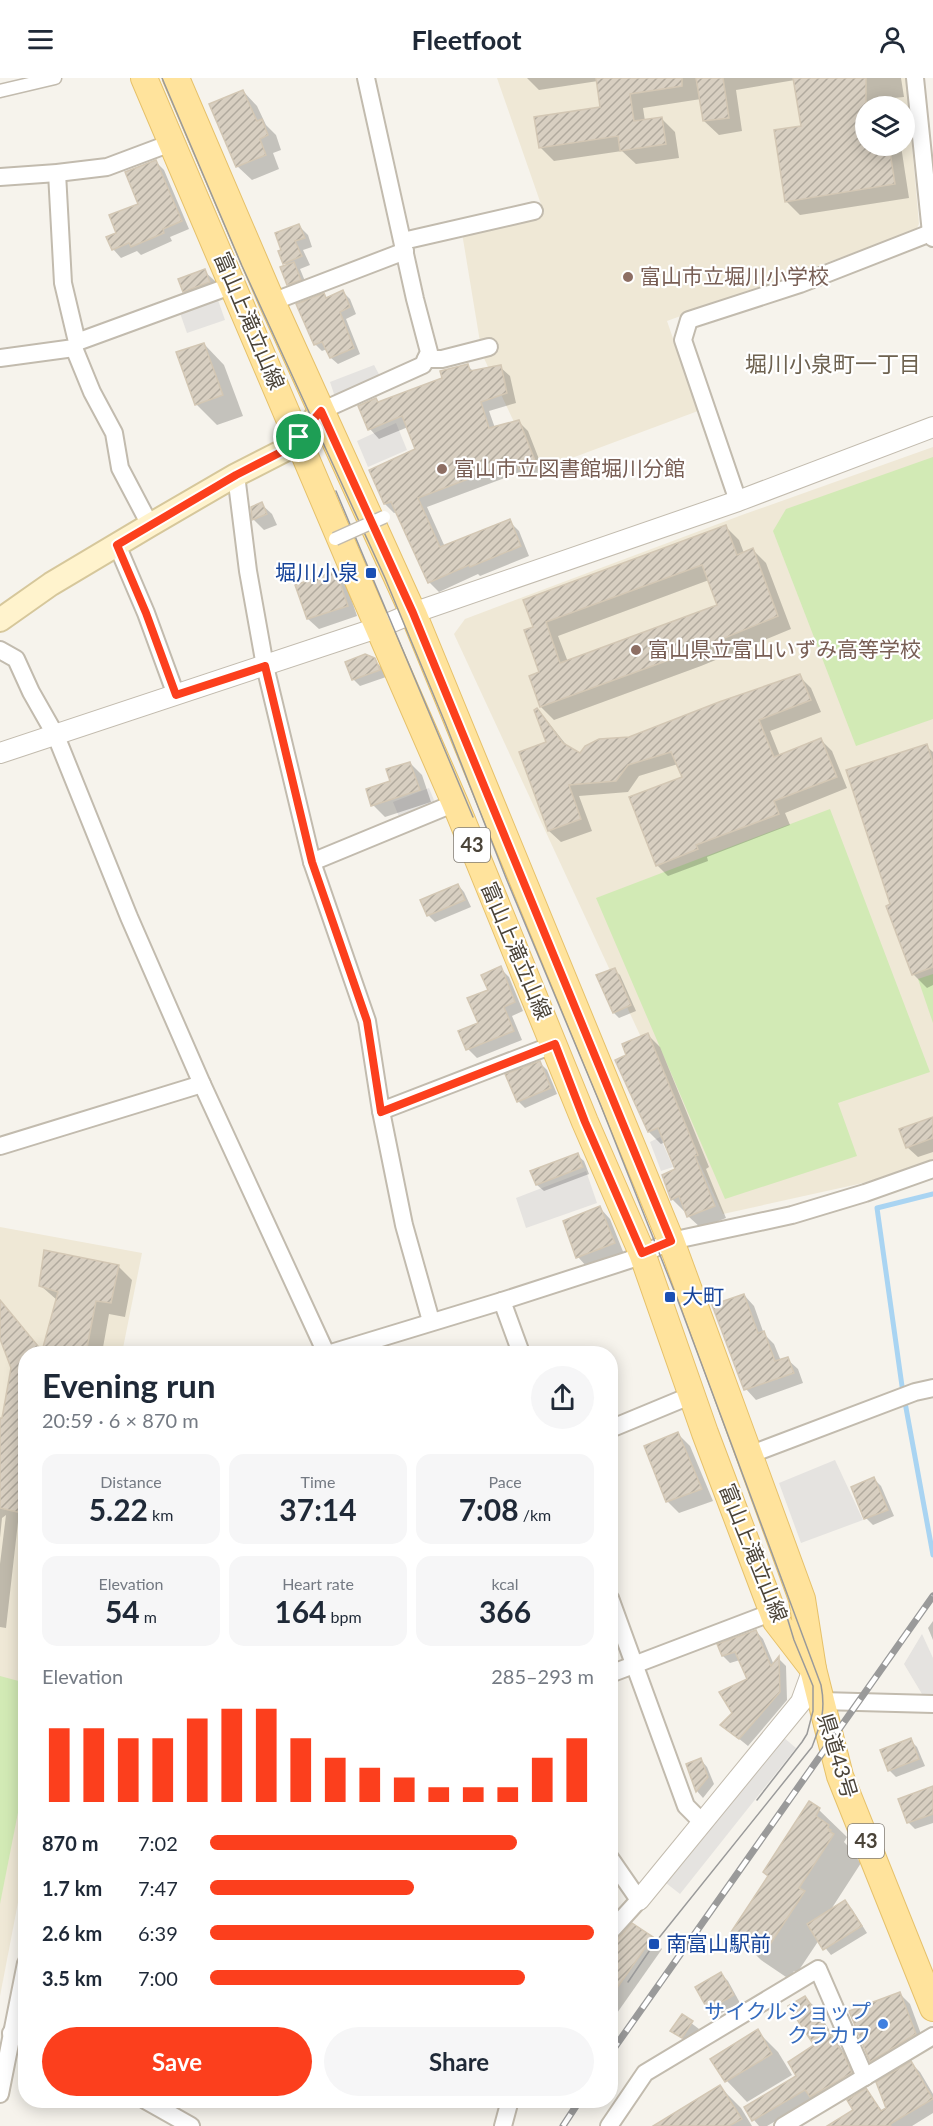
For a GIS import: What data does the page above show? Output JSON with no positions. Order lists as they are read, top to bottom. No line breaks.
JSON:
{"streets":{"main road":["富山上滝立山線","43","県道43号"]},"crossings":[["富山上滝立山線","県道43号"]],"districts":["堀川小泉町一丁目"],"places":{"other":["富山市立堀川小学校","富山市立図書館堀川分館","富山県立富山いずみ高等学校","サイクルショップ クラカワ"],"transit":["堀川小泉","大町","南富山駅前"]},"page":{"header":"Fleetfoot","heading":["Evening run","20:59 · 6 × 870 m"],"stats":[["Distance","5.22 km"],["Time","37:14"],["Pace","7:08 /km"],["Elevation","54 m"],["Heart rate","164 bpm"],["kcal","366"]],"chart":["Elevation","285–293 m"],"list":[{"name":"870 m","note":"7:02"},{"name":"1.7 km","note":"7:47"},{"name":"2.6 km","note":"6:39"},{"name":"3.5 km","note":"7:00"}],"buttons":["Save","Share"]}}
